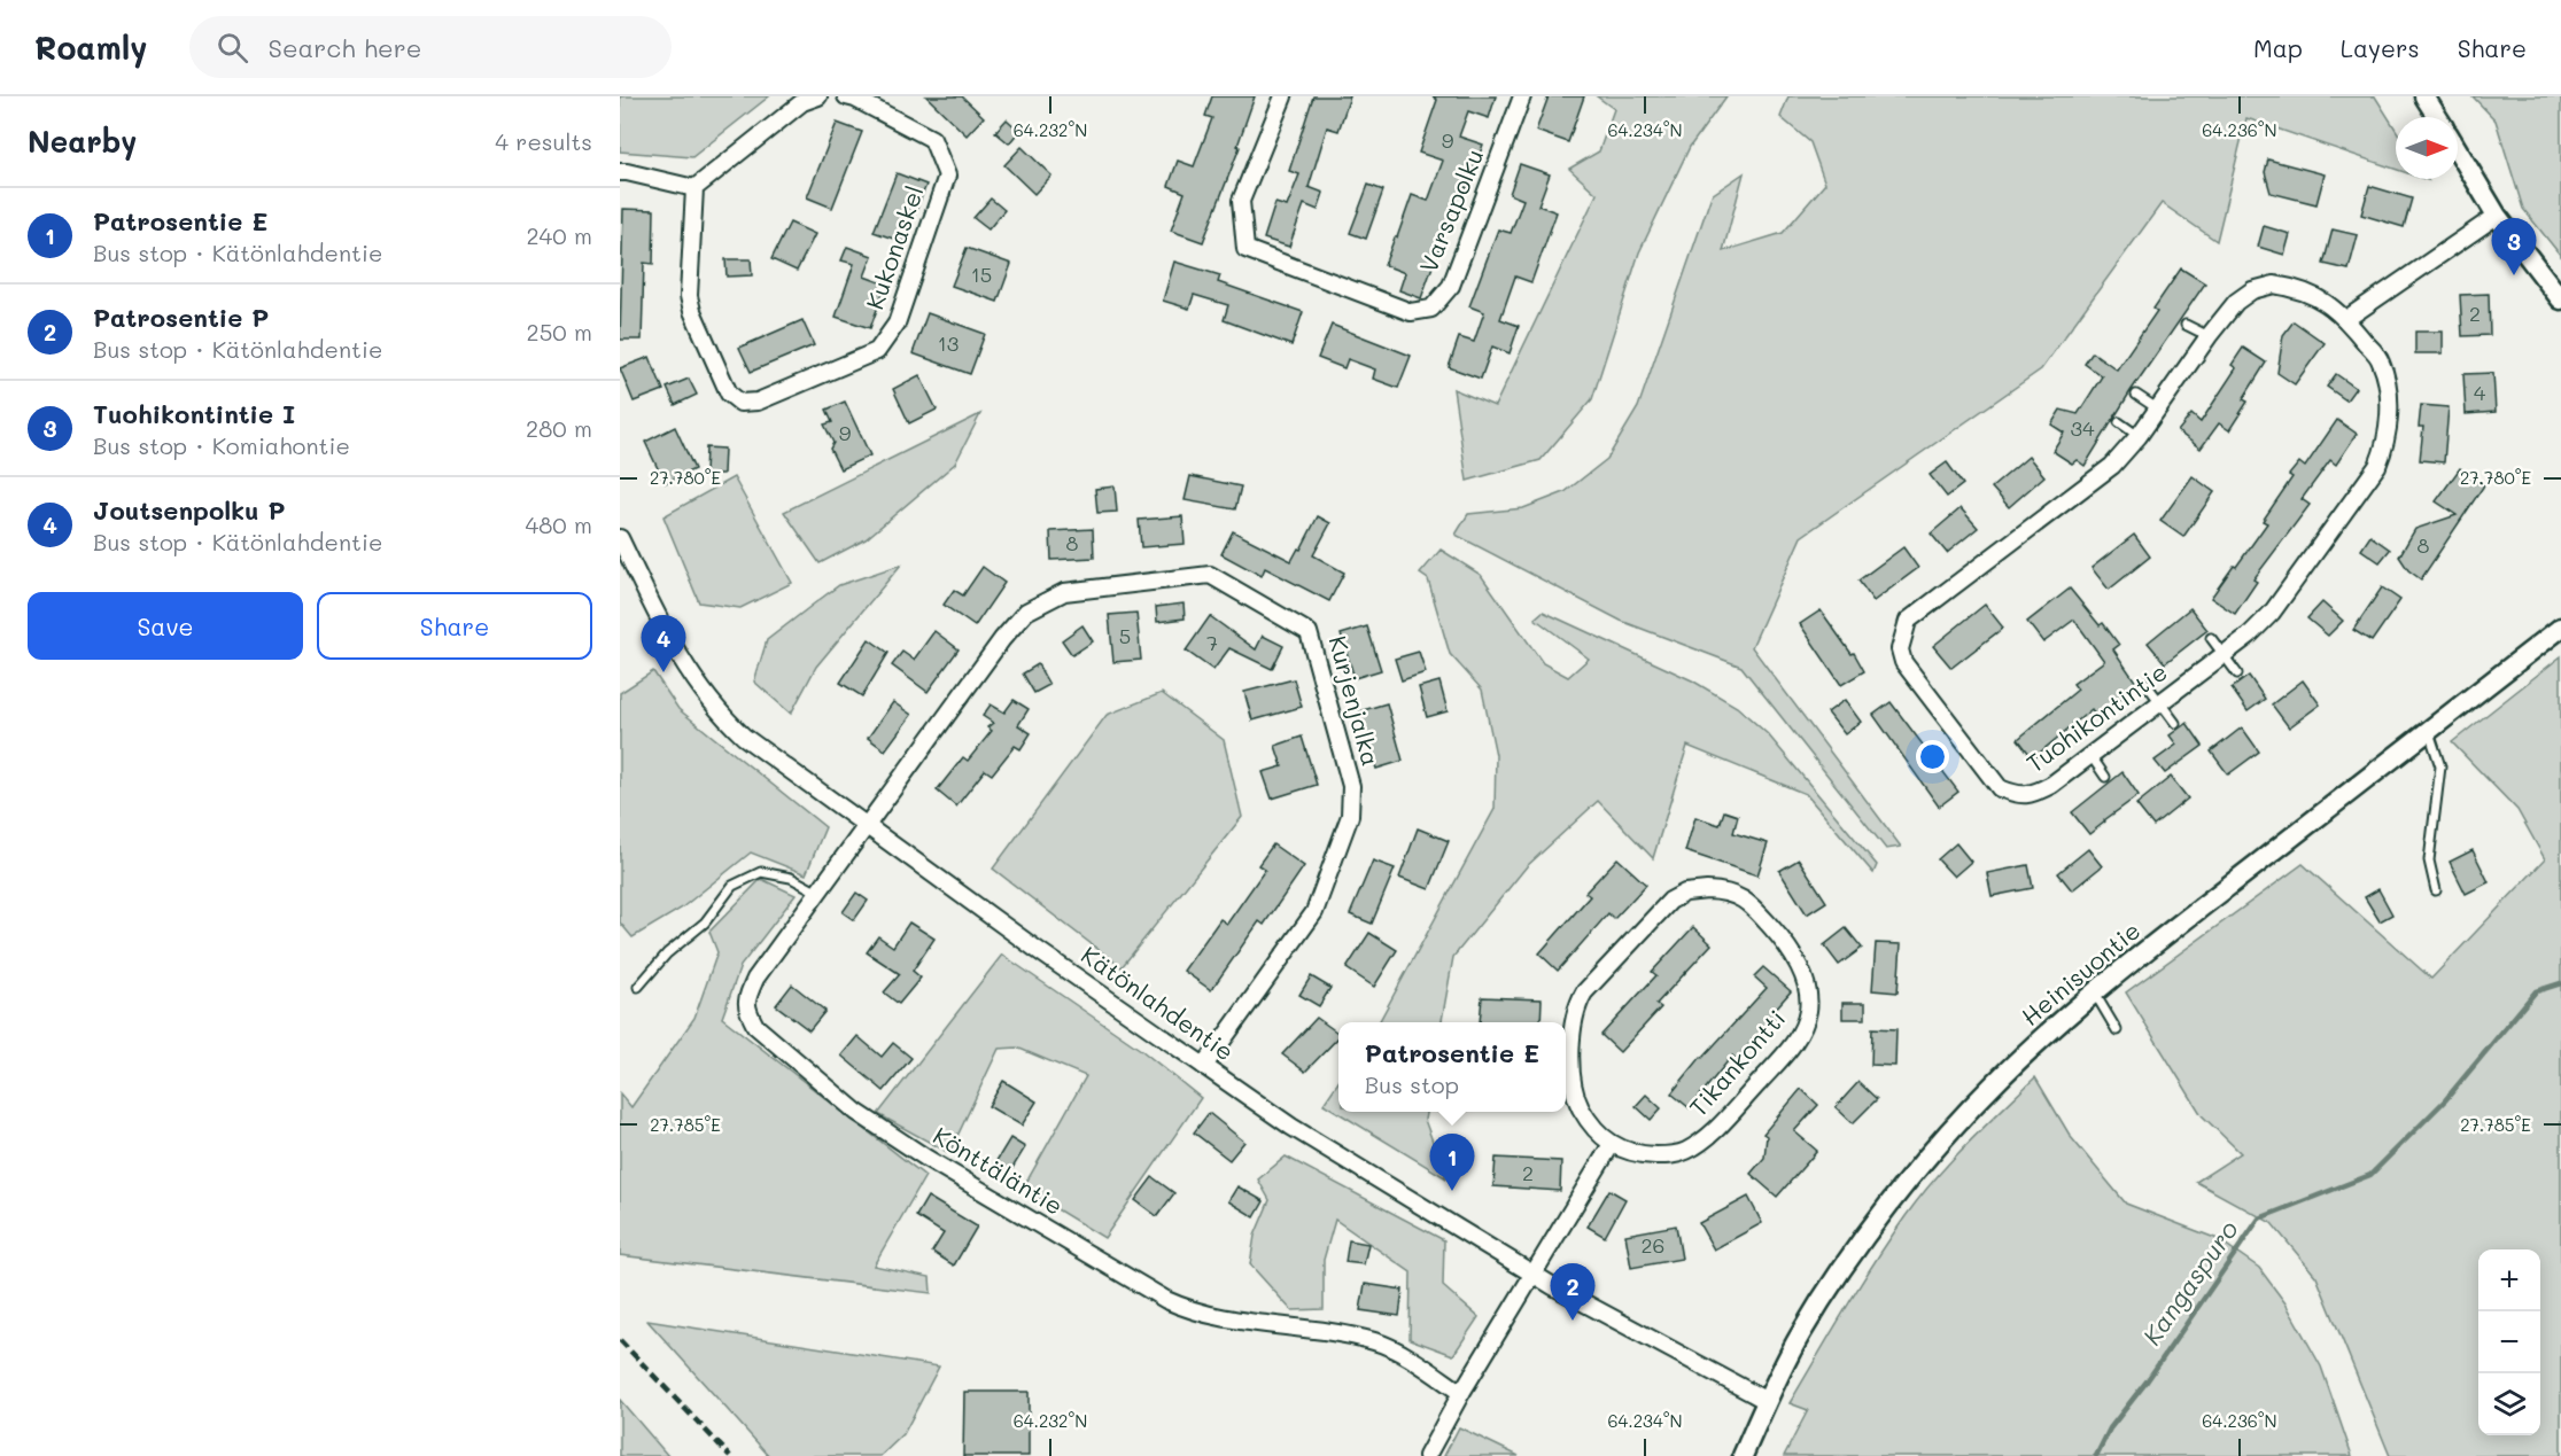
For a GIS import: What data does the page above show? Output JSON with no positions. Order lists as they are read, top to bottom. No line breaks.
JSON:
{"streets":{"street":["Varsapolku","Kukonaskel","Kurjenjalka","Tuohikontintie","Heinisuontie","Kätönlahdentie","Tikankontti","Könttäläntie"]},"crossings":[["Kurjenjalka","Kätönlahdentie"],["Kurjenjalka","Könttäläntie"],["Heinisuontie","Kätönlahdentie"],["Kätönlahdentie","Könttäläntie"]],"water":["Kangaspuro"],"house_numbers":["9","15","2","13","4","34","9","8","8","5","7","2","26"],"north":"right","page":{"header":"Roamly","search":"Search here","nav":["Map","Layers","Share"],"heading":["Nearby","4 results"],"list":[{"mark":"1","name":"Patrosentie E","note":"Bus stop · Kätönlahdentie","value":"240 m"},{"mark":"2","name":"Patrosentie P","note":"Bus stop · Kätönlahdentie","value":"250 m"},{"mark":"3","name":"Tuohikontintie I","note":"Bus stop · Komiahontie","value":"280 m"},{"mark":"4","name":"Joutsenpolku P","note":"Bus stop · Kätönlahdentie","value":"480 m"}],"pins":["3","4","1","2"],"buttons":["Save","Share"],"popup":["Patrosentie E","Bus stop"],"map_buttons":["+","−"]},"coordinates":["64.232°N","64.234°N","64.236°N","27.780°E","27.785°E"]}
